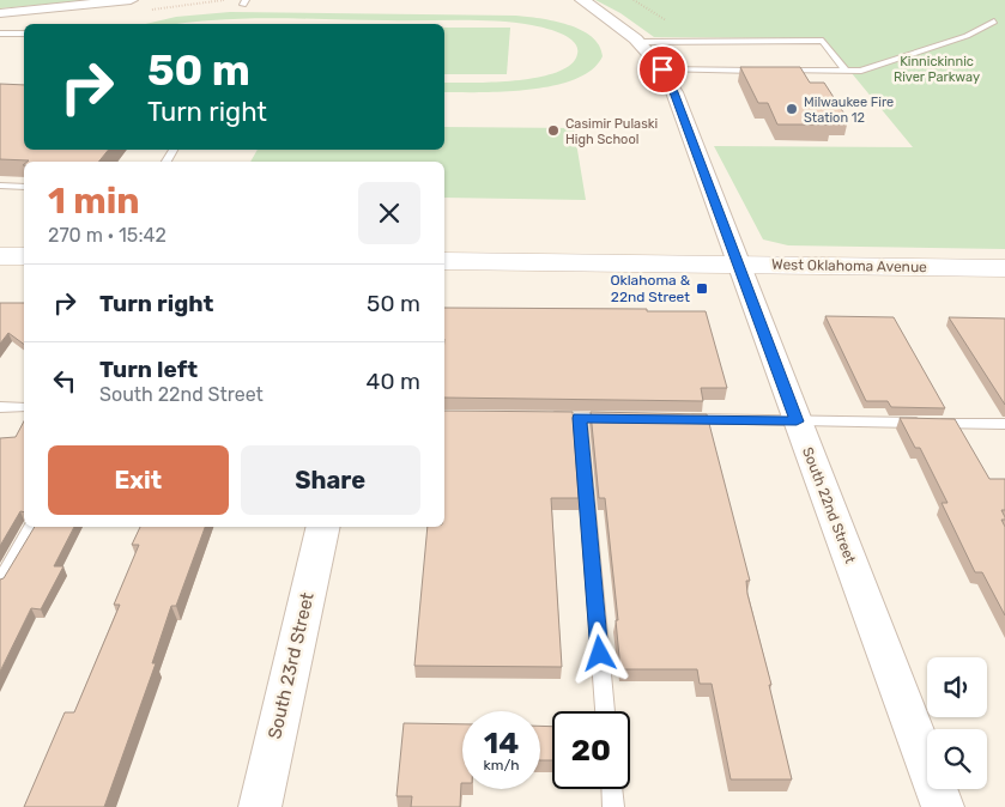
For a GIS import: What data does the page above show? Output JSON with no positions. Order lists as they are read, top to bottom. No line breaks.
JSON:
{"streets":{"main road":["West Oklahoma Avenue"],"street":["South 22nd Street","South 23rd Street"]},"crossings":[["West Oklahoma Avenue","South 22nd Street"]],"parks":["Kinnickinnic River Parkway"],"places":{"other":["Milwaukee Fire Station 12","Casimir Pulaski High School"],"transit":["Oklahoma & 22nd Street"]},"page":{"turn":["50 m","Turn right"],"heading":["1 min","270 m · 15:42"],"list":[{"name":"Turn right","value":"50 m"},{"name":"Turn left","note":"South 22nd Street","value":"40 m"}],"buttons":["Exit","Share"],"speed":"14 km/h","limit":"20"}}
